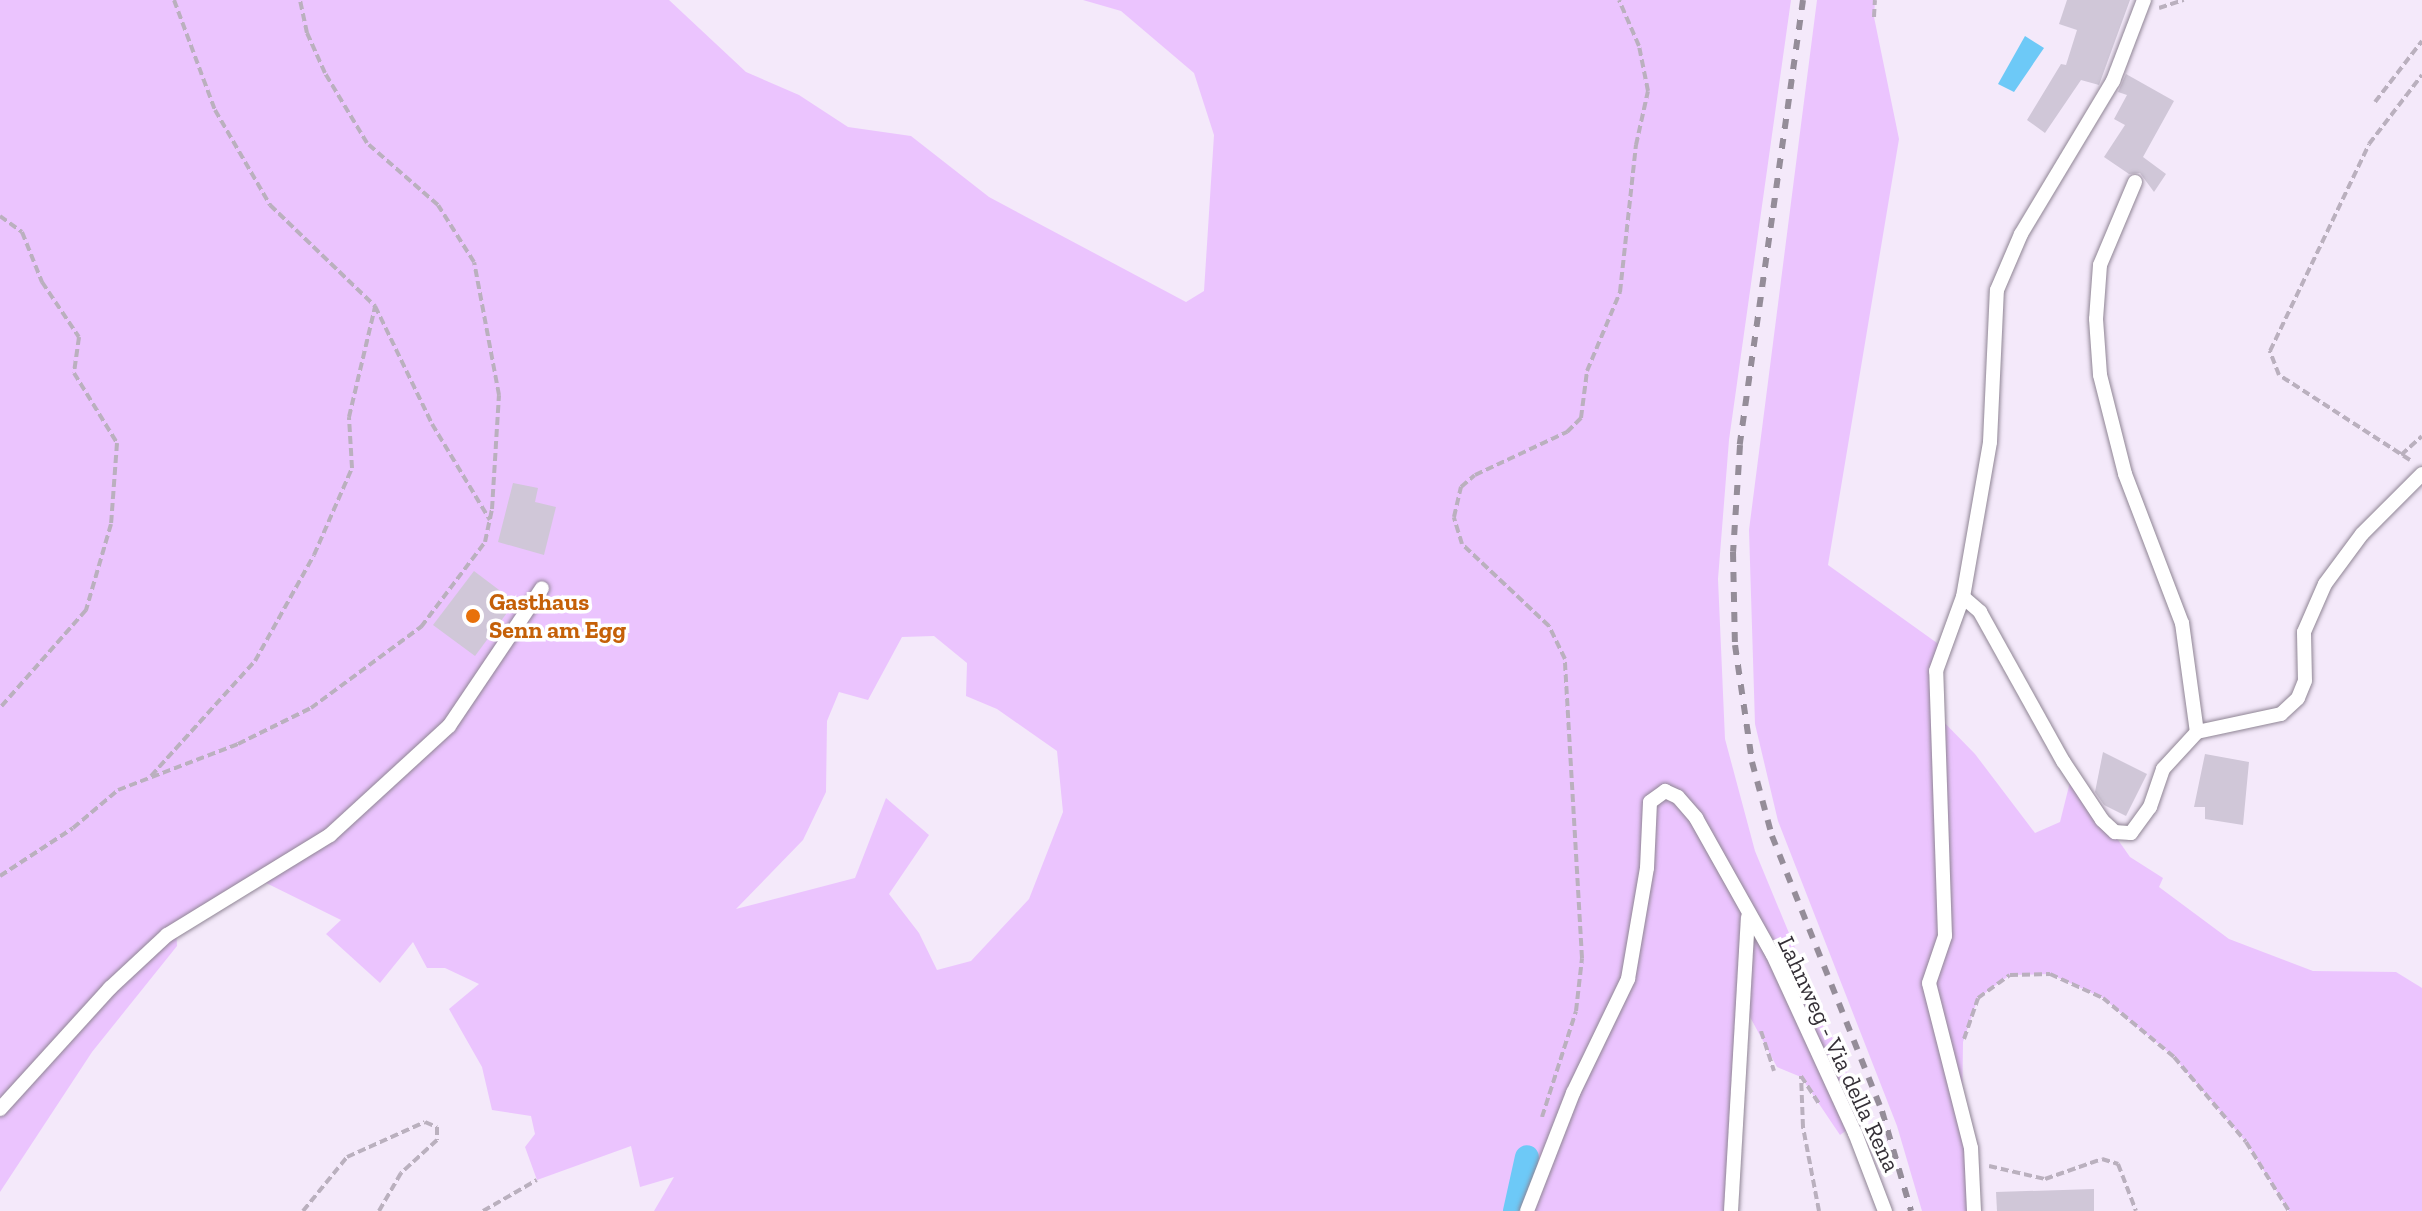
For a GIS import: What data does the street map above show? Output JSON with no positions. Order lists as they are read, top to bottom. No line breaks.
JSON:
{"streets":{"lane":["Lahnweg - Via della Rena"]},"places":["Gasthaus Senn am Egg"]}
